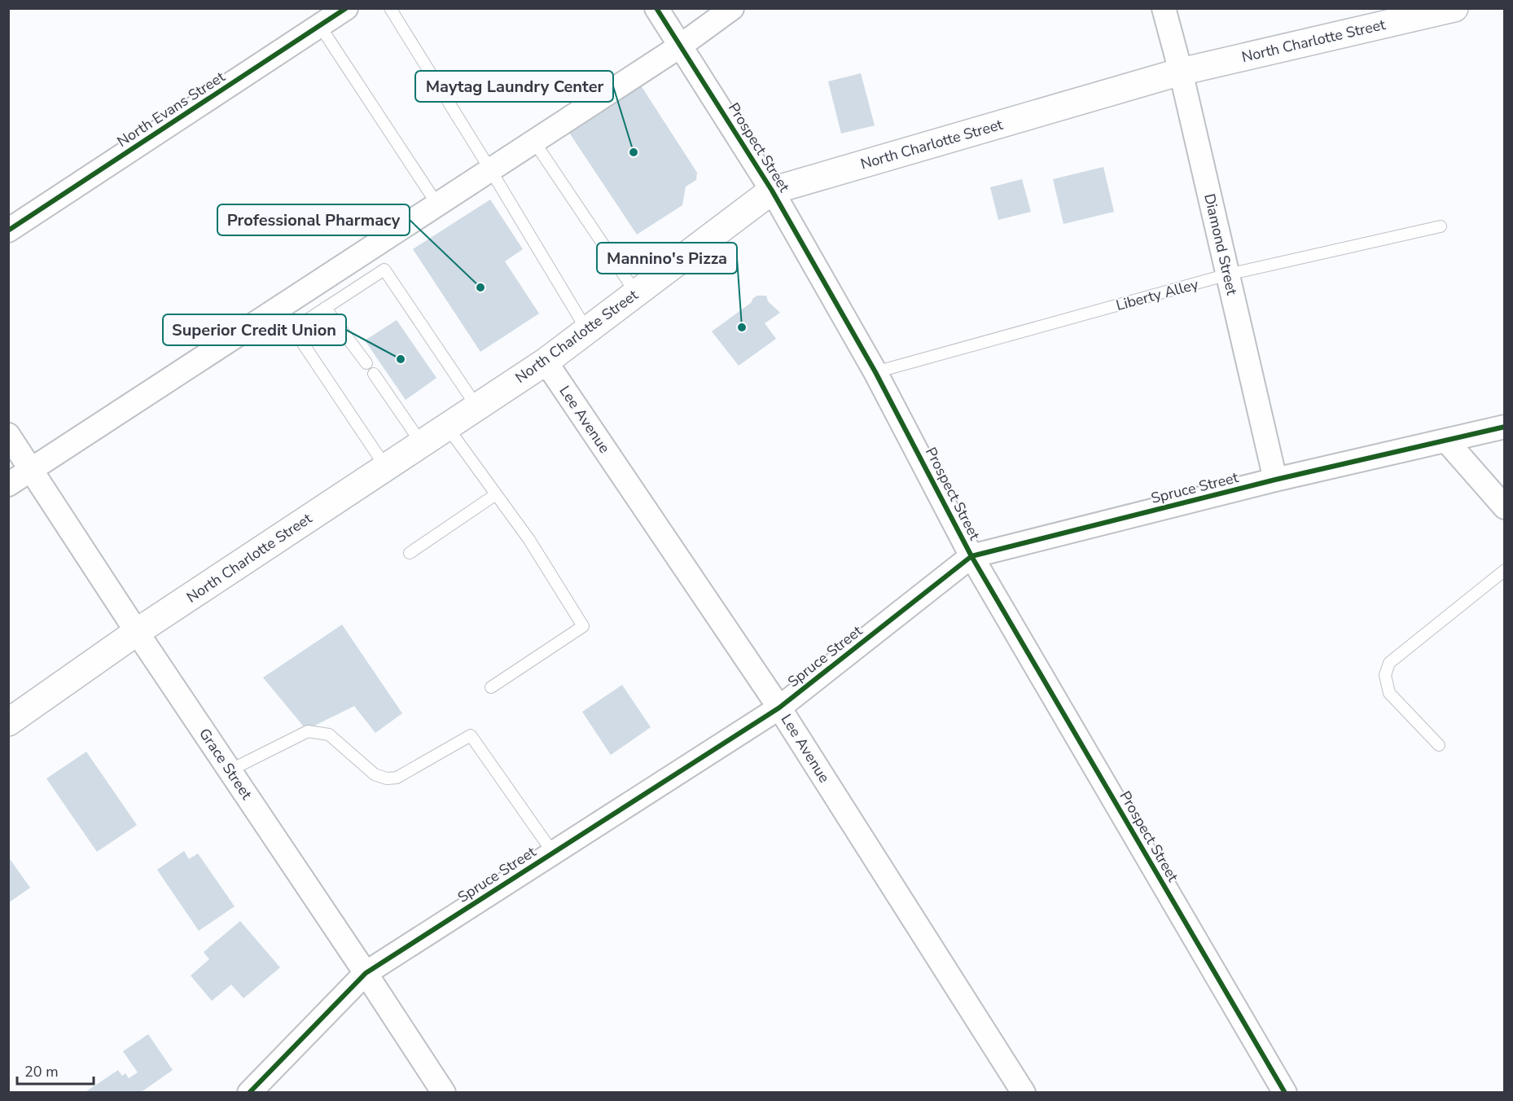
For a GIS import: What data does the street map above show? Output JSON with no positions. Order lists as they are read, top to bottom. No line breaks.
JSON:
{"streets":{"main road":["North Charlotte Street"],"street":["North Evans Street","Prospect Street","Diamond Street","Lee Avenue","Spruce Street","Grace Street"],"lane":["Liberty Alley"]},"crossings":[["North Charlotte Street","Prospect Street"],["North Charlotte Street","Diamond Street"],["North Charlotte Street","Lee Avenue"],["North Charlotte Street","Grace Street"],["Prospect Street","Liberty Alley"],["Prospect Street","Spruce Street"],["Diamond Street","Liberty Alley"],["Diamond Street","Spruce Street"],["Lee Avenue","Spruce Street"],["Spruce Street","Grace Street"]],"places":["Maytag Laundry Center","Professional Pharmacy","Mannino's Pizza","Superior Credit Union"],"scale_bar":"20 m"}
